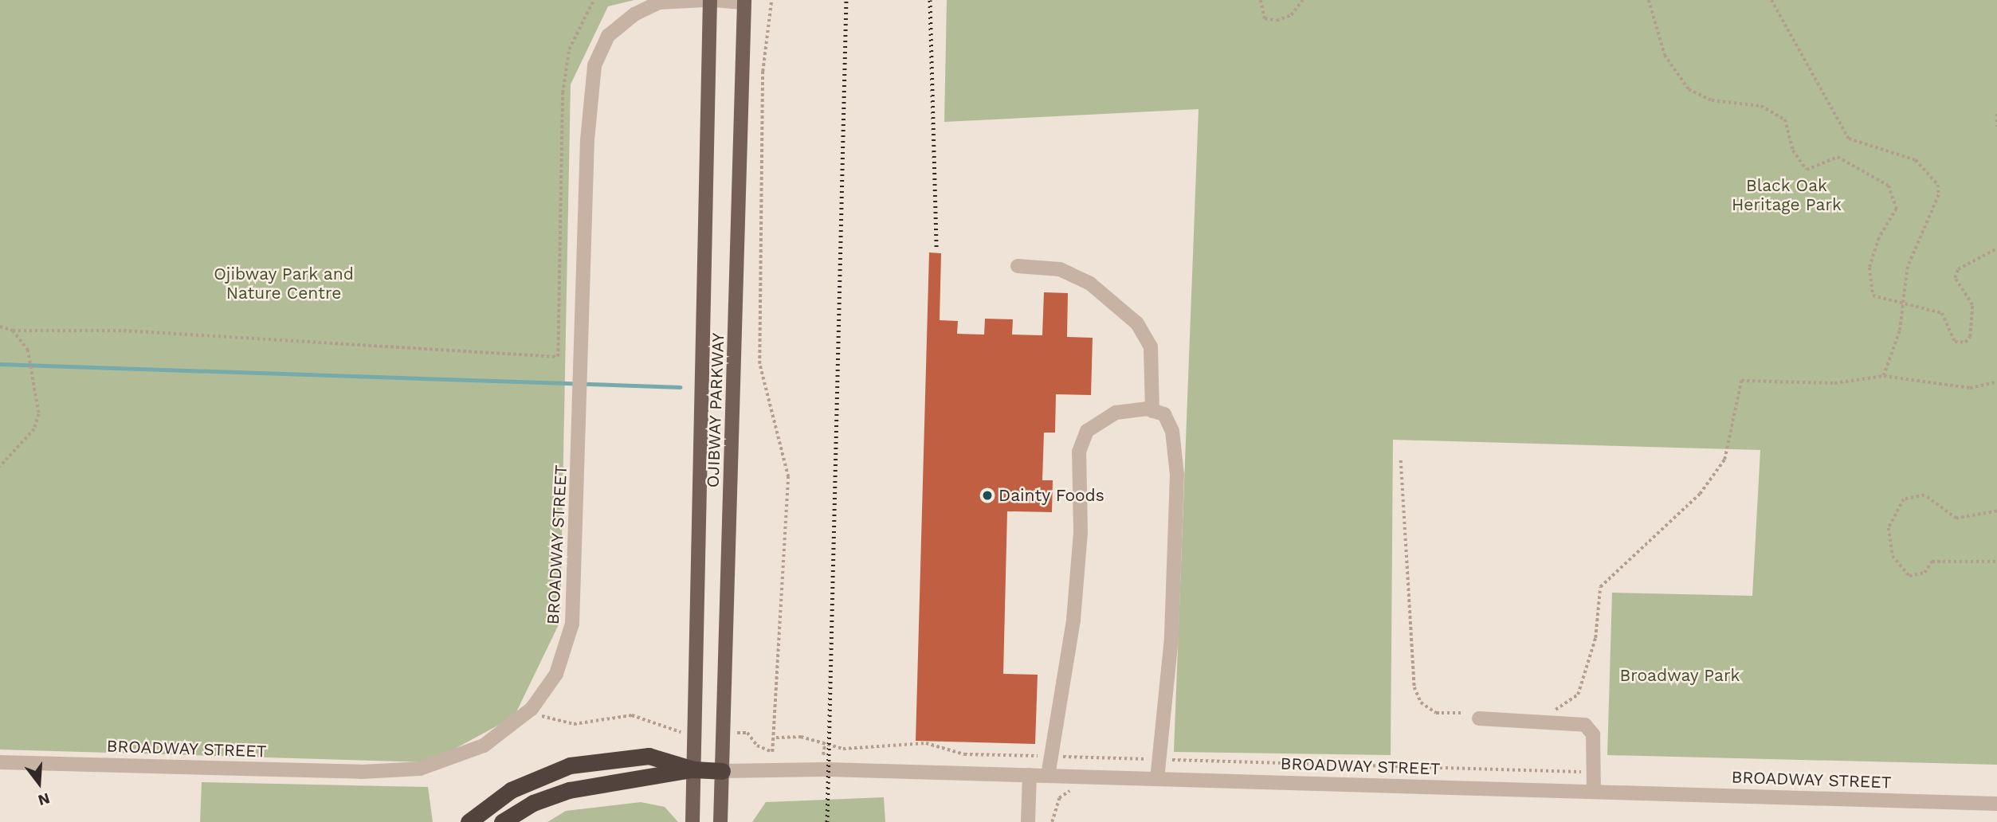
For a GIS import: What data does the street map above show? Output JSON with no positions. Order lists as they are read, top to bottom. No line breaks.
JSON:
{"streets":{"main road":["OJIBWAY PARKWAY"],"street":["BROADWAY STREET"]},"crossings":[["OJIBWAY PARKWAY","BROADWAY STREET"]],"parks":["Black Oak Heritage Park","Ojibway Park and Nature Centre","Broadway Park"],"places":["Dainty Foods"],"north":"bottom"}
